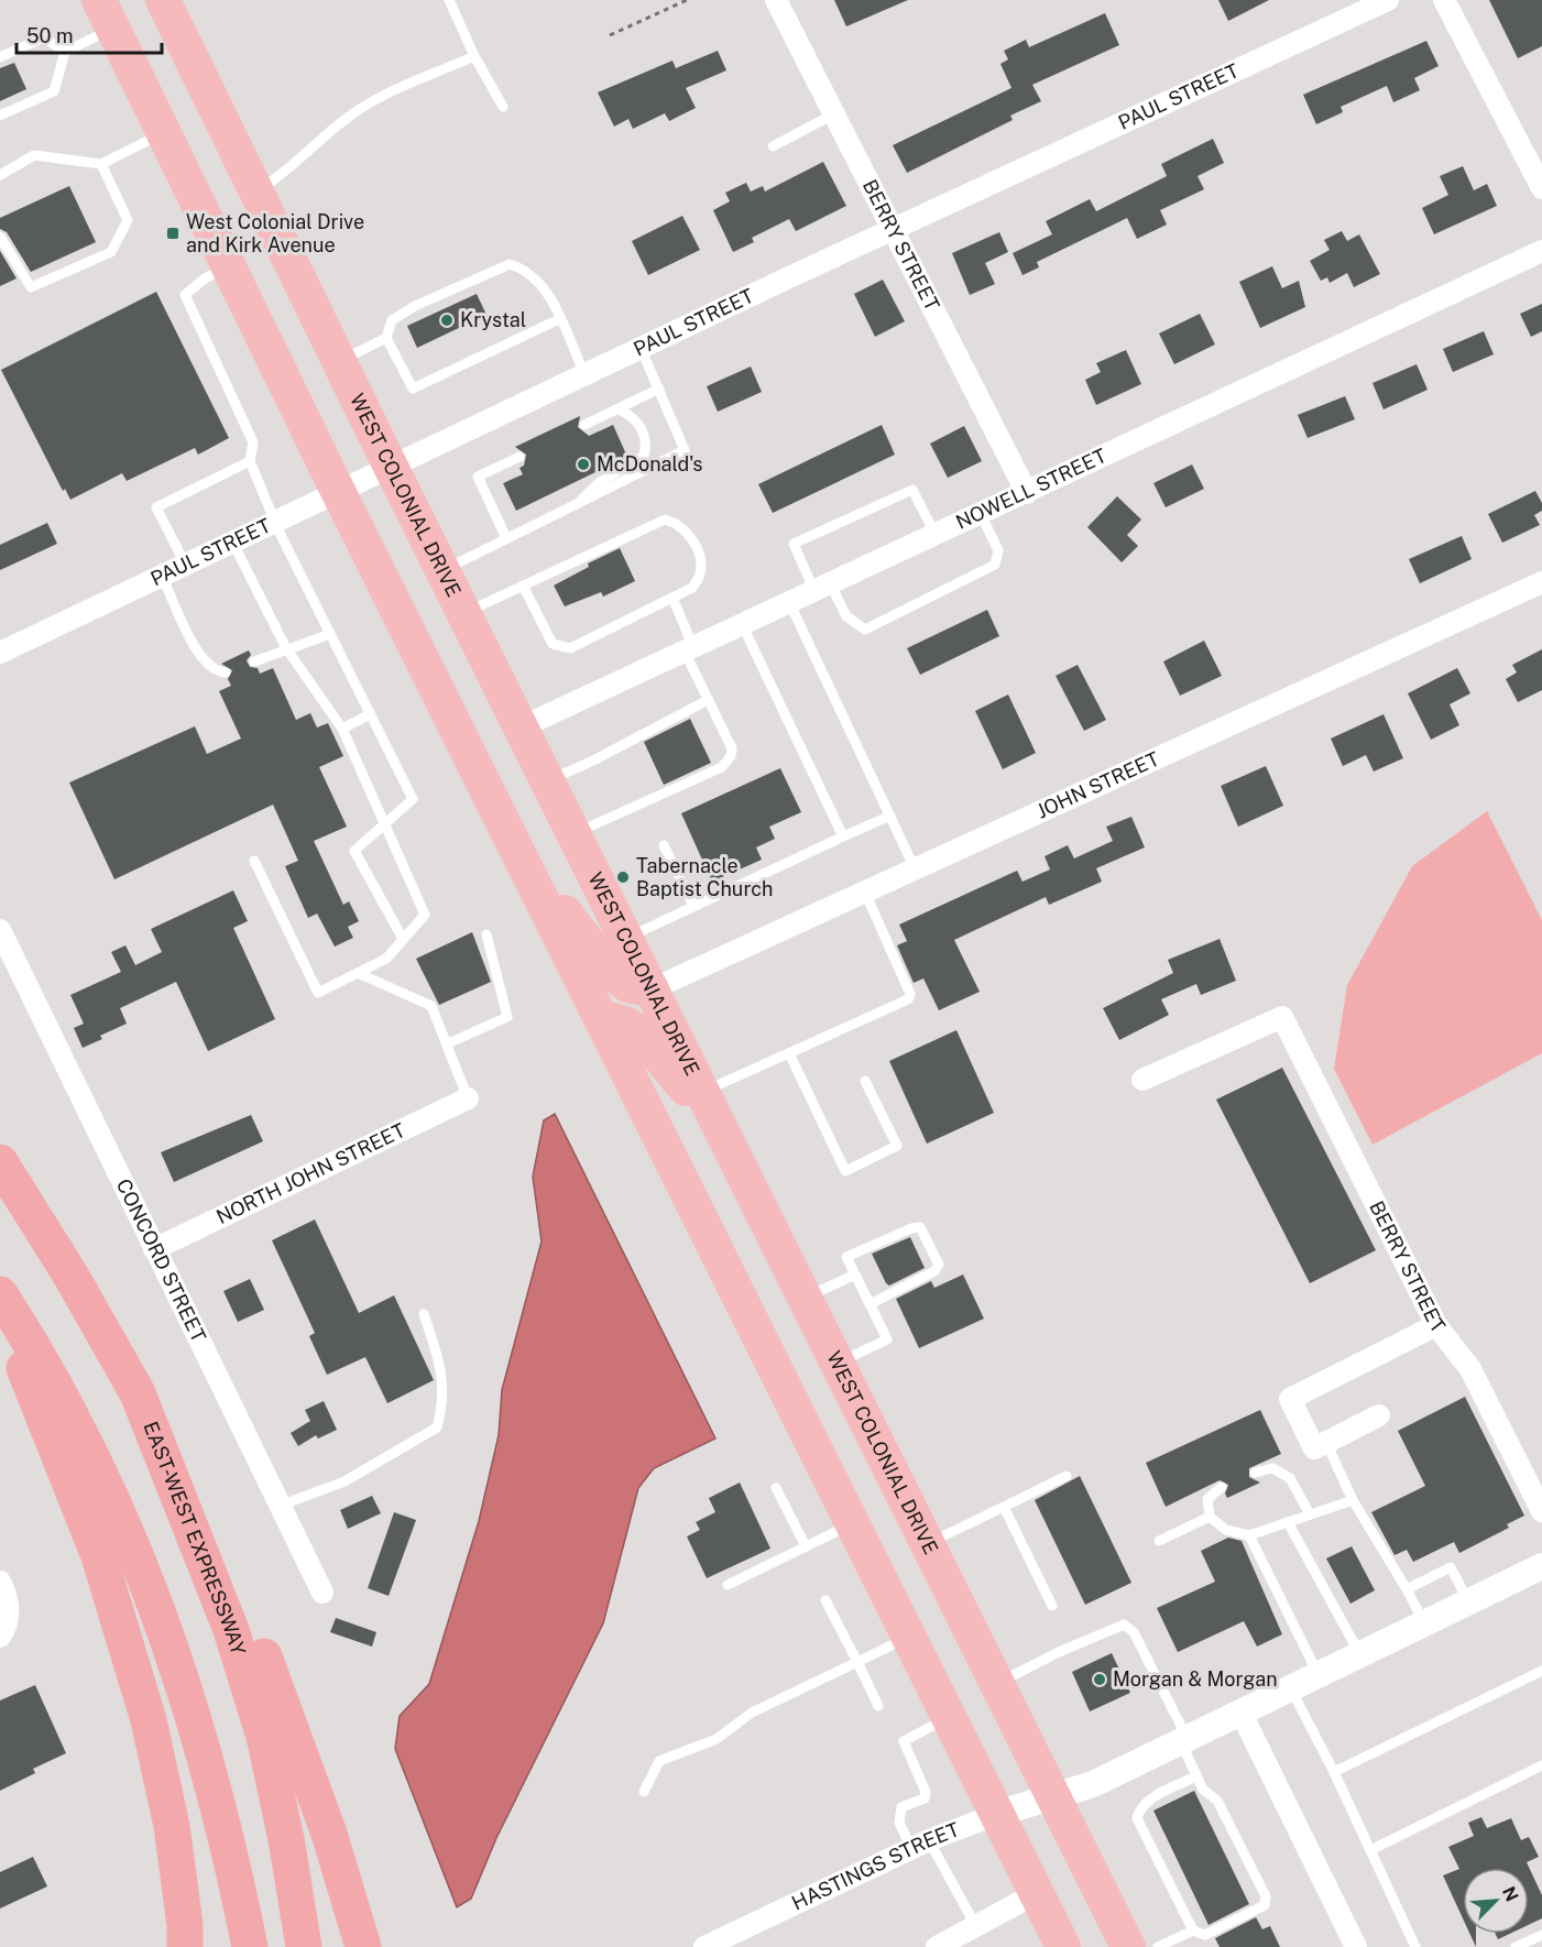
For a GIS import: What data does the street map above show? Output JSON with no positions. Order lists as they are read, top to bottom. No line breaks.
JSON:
{"streets":{"highway":["WEST COLONIAL DRIVE","EAST-WEST EXPRESSWAY"],"street":["PAUL STREET","BERRY STREET","NOWELL STREET","JOHN STREET","NORTH JOHN STREET","CONCORD STREET","HASTINGS STREET"]},"crossings":[["PAUL STREET","BERRY STREET"],["PAUL STREET","WEST COLONIAL DRIVE"],["BERRY STREET","NOWELL STREET"],["NOWELL STREET","WEST COLONIAL DRIVE"],["WEST COLONIAL DRIVE","JOHN STREET"],["WEST COLONIAL DRIVE","HASTINGS STREET"],["NORTH JOHN STREET","CONCORD STREET"]],"places":{"transit":["West Colonial Drive and Kirk Avenue"],"other":["Krystal","McDonald's","Tabernacle Baptist Church","Morgan & Morgan"]},"scale_bar":"50 m","north":"top right"}
